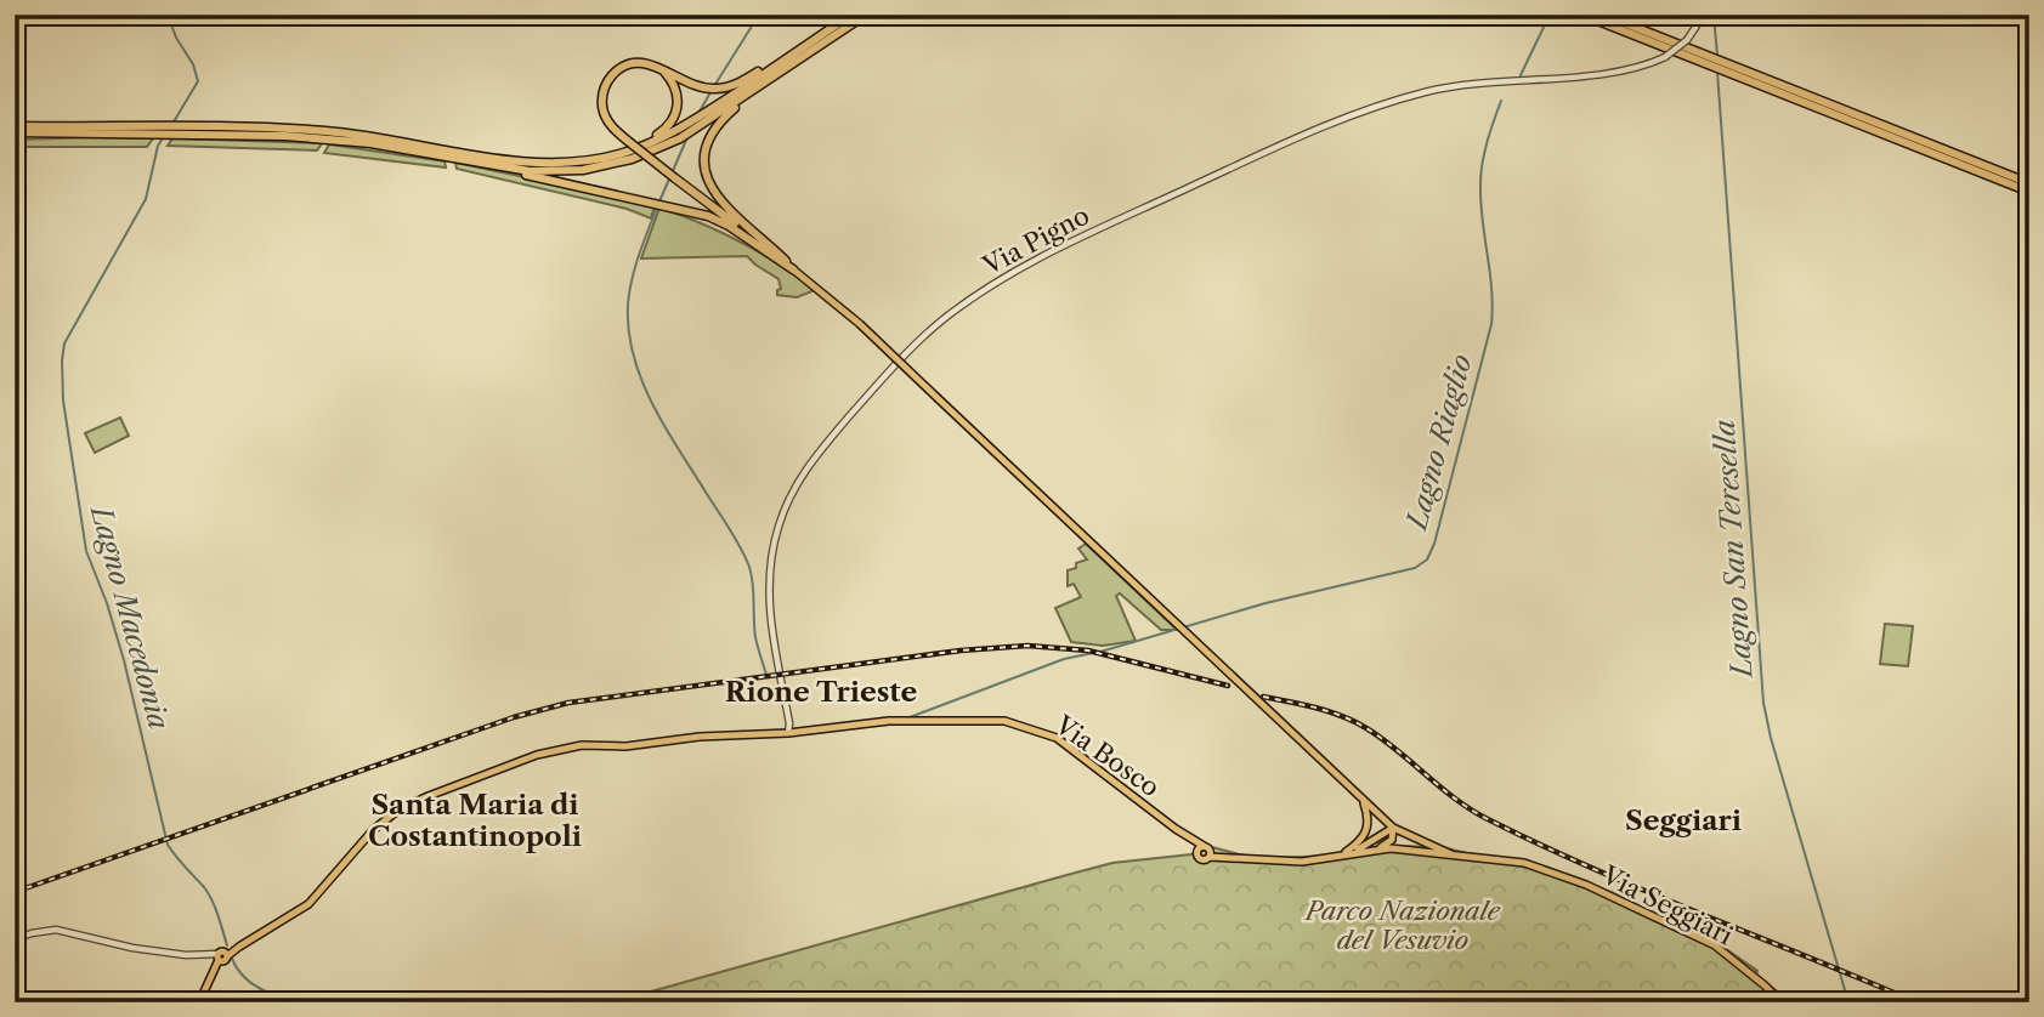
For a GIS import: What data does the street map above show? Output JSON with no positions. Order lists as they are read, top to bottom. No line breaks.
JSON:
{"streets":{"main road":["Via Bosco","Via Seggiari"],"street":["Via Pigno"]},"crossings":[["Via Pigno","Via Bosco"],["Via Bosco","Via Seggiari"]],"districts":["Rione Trieste","Santa Maria di Costantinopoli","Seggiari"],"water":["Lagno Riaglio","Lagno San Teresella","Lagno Macedonia"],"parks":["Parco Nazionale del Vesuvio"]}
